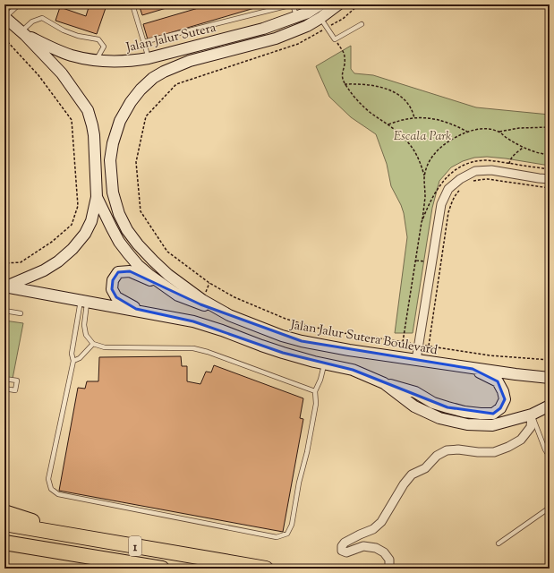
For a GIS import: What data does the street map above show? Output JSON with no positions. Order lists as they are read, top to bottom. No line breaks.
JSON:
{"streets":{"highway":["1"],"main road":["Jalan Jalur Sutera","Jalan Jalur Sutera Boulevard"]},"parks":["Escala Park"]}
